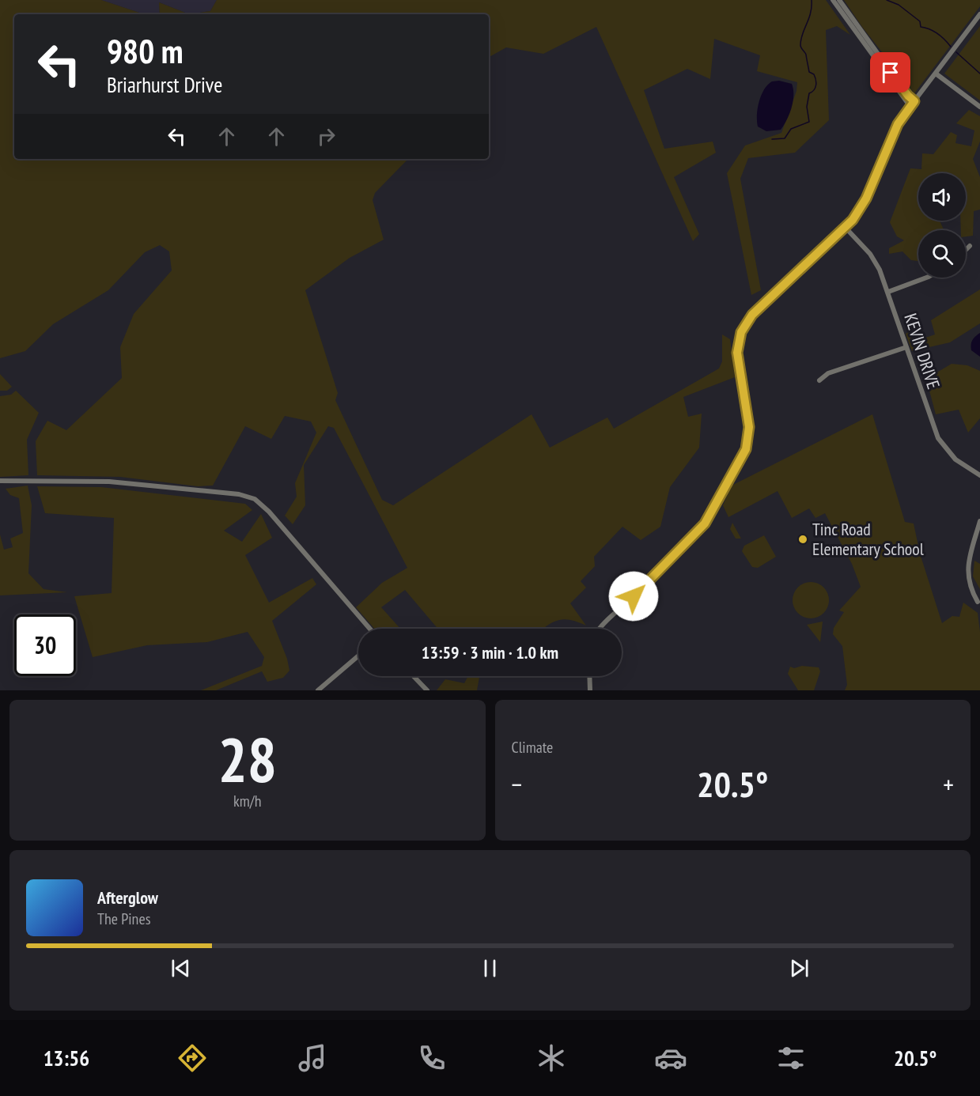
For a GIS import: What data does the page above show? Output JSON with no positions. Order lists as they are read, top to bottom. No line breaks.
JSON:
{"streets":{"street":["KEVIN DRIVE"]},"places":["Tinc Road Elementary School"],"page":{"turn":["980 m","Briarhurst Drive"],"limit":"30","trip":"13:59 · 3 min · 1.0 km","tile":[["28","km/h"],"Climate"],"heat":["−","20.5°","+"],"song":["Afterglow","The Pines"],"tabs":["13:56","20.5°"]}}
